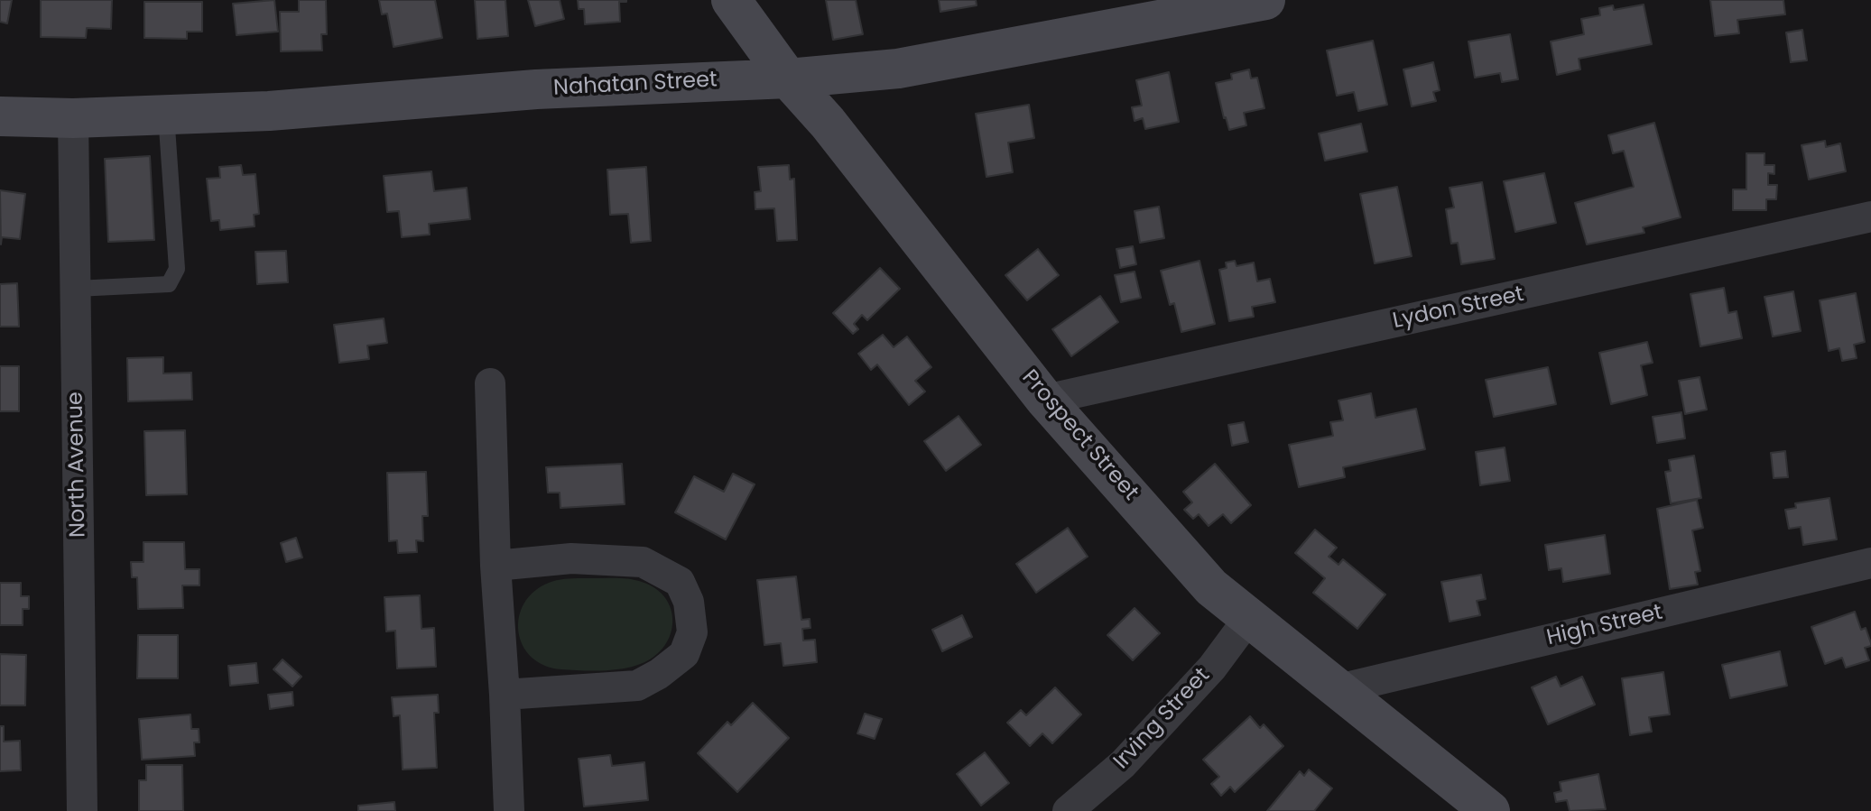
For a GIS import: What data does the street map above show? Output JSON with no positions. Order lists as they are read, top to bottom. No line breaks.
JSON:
{"streets":{"main road":["Nahatan Street","Prospect Street"],"street":["Lydon Street","North Avenue","High Street","Irving Street"]},"crossings":[["Nahatan Street","Prospect Street"],["Nahatan Street","North Avenue"],["Lydon Street","Prospect Street"],["Prospect Street","High Street"],["Prospect Street","Irving Street"]]}
